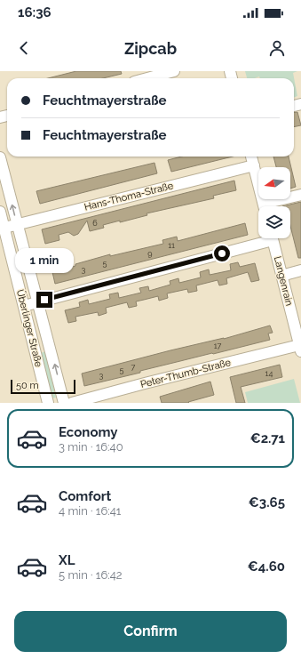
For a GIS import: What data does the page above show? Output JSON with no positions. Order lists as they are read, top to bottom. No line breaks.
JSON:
{"streets":{"street":["Hans-Thoma-Straße","Langenrain","Überlinger Straße","Peter-Thumb-Straße"]},"crossings":[["Hans-Thoma-Straße","Überlinger Straße"],["Langenrain","Peter-Thumb-Straße"]],"house_numbers":["6","11","9","5","3","17","7","5","14","3"],"scale_bar":"50 m","north":"left","page":{"status":"16:36","header":"Zipcab","banner":["Feuchtmayerstraße","Feuchtmayerstraße"],"bubble":"1 min","scale":"50 m","list":[{"name":"Economy","note":"3 min · 16:40","value":"€2.71"},{"name":"Comfort","note":"4 min · 16:41","value":"€3.65"},{"name":"XL","note":"5 min · 16:42","value":"€4.60"}],"buttons":"Confirm"}}
